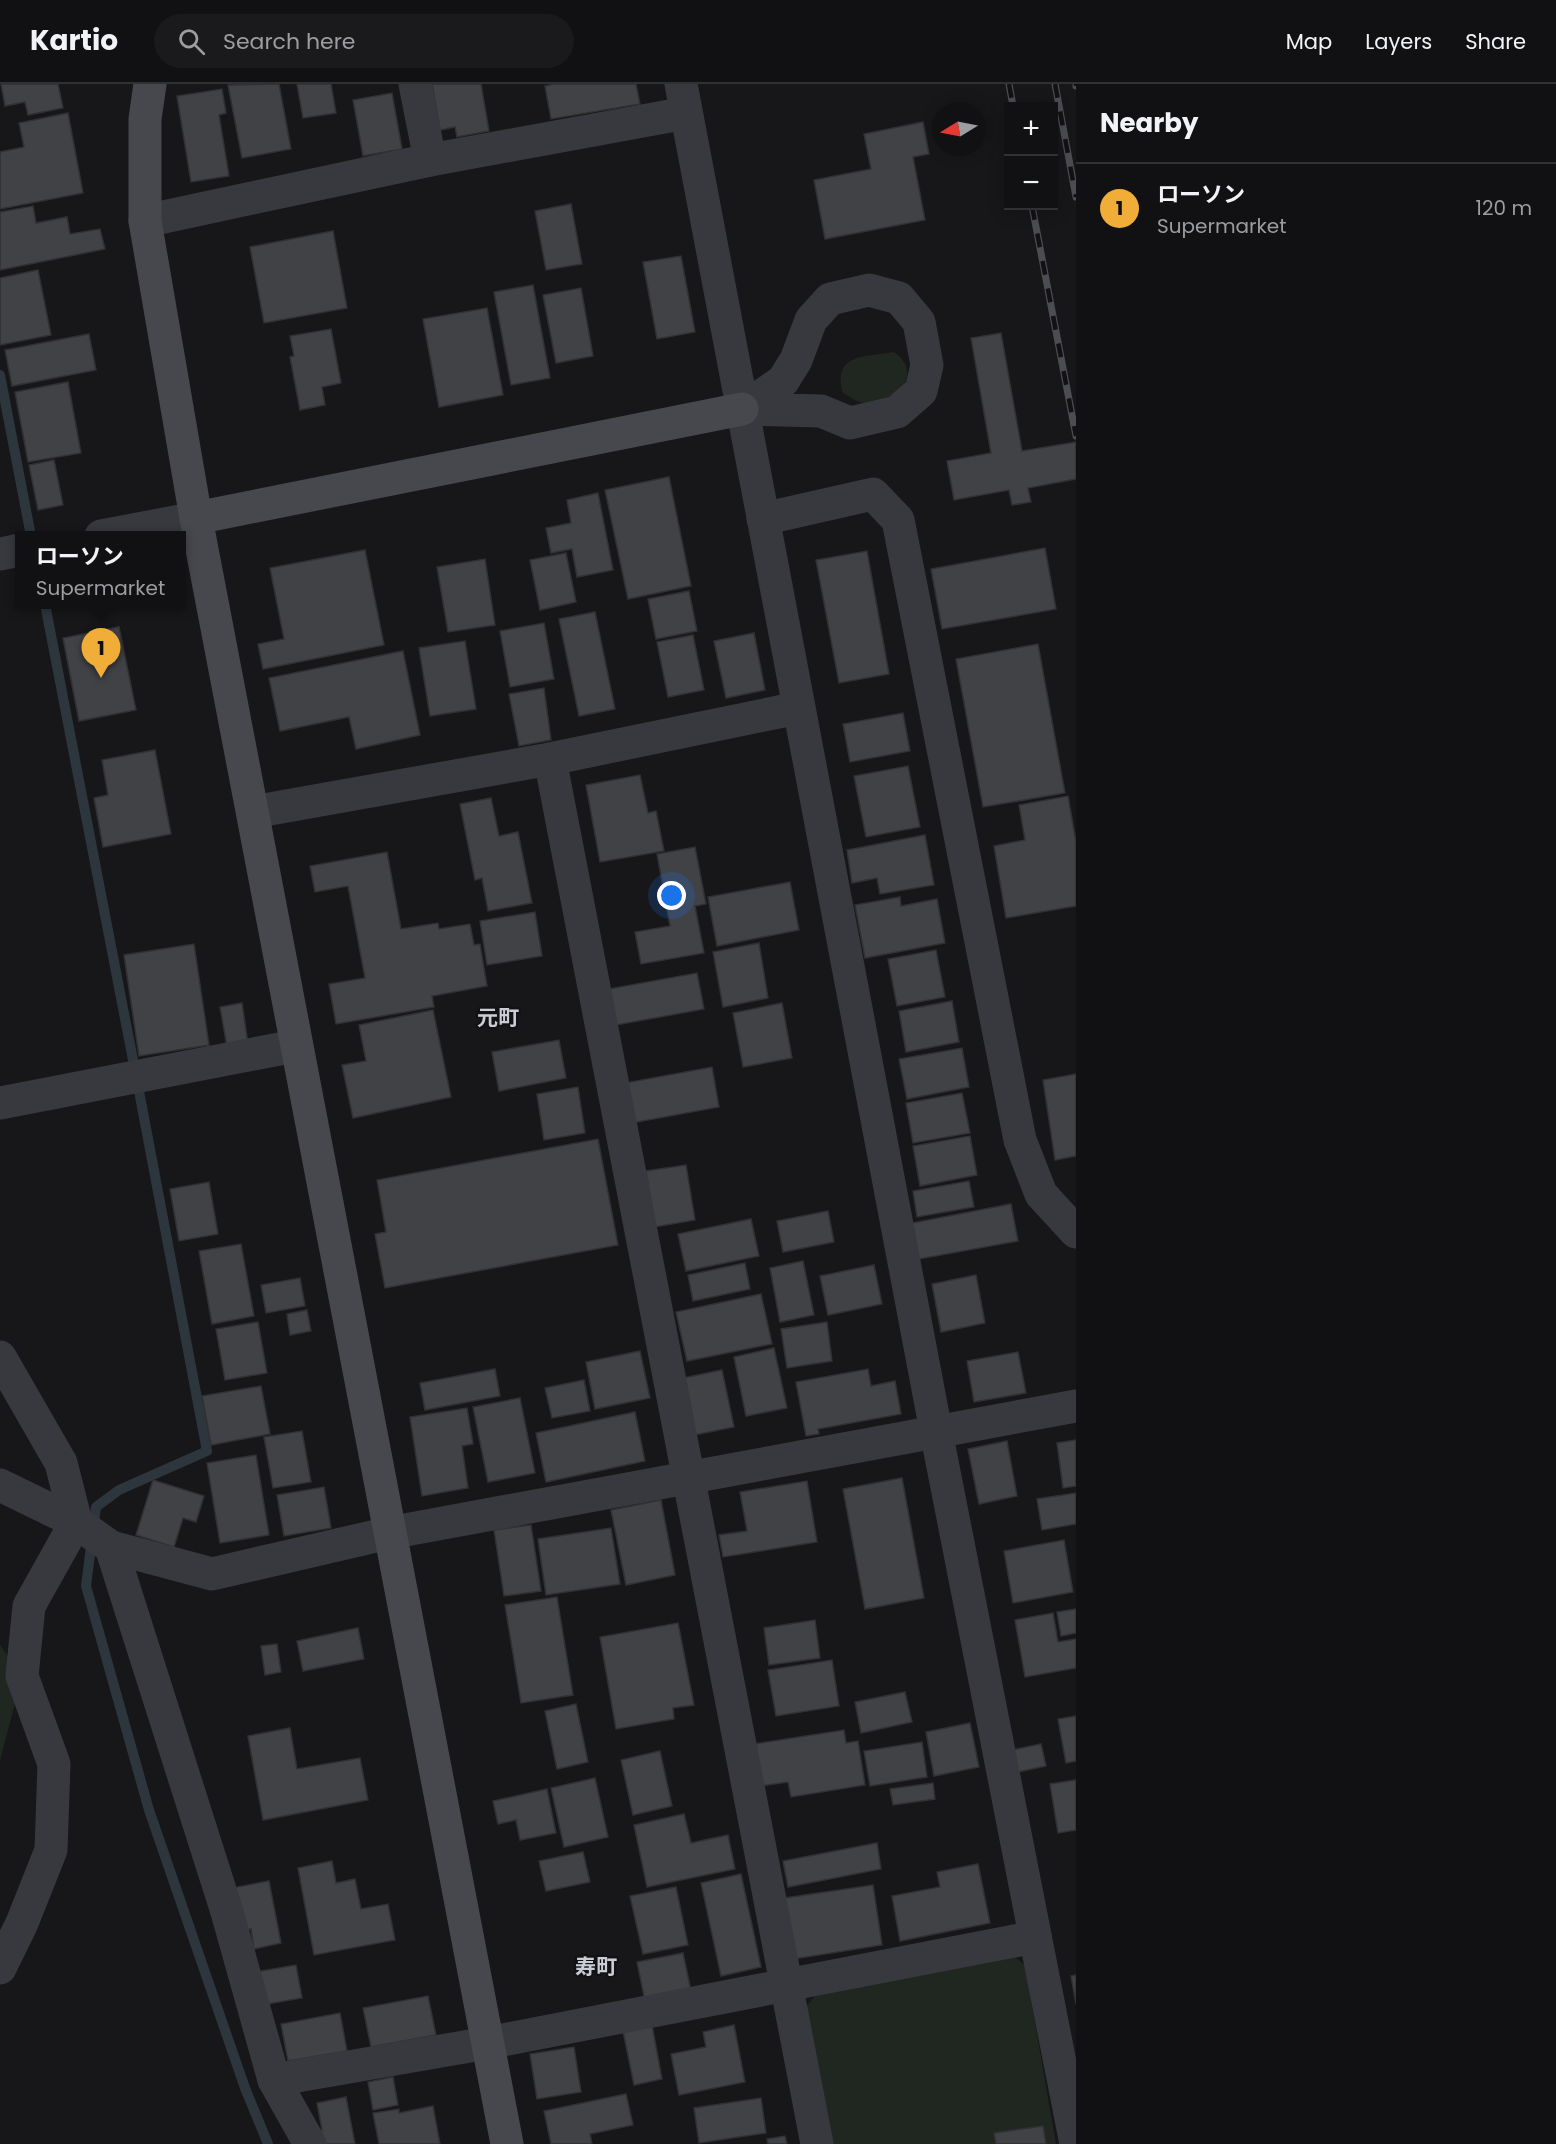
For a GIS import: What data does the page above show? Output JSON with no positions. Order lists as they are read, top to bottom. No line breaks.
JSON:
{"districts":["元町","寿町"],"north":"left","page":{"header":"Kartio","search":"Search here","nav":["Map","Layers","Share"],"heading":"Nearby","map_buttons":["+","−"],"list":[{"mark":"1","name":"ローソン","note":"Supermarket","value":"120 m"}],"popup":["ローソン","Supermarket"],"pins":"1"}}
